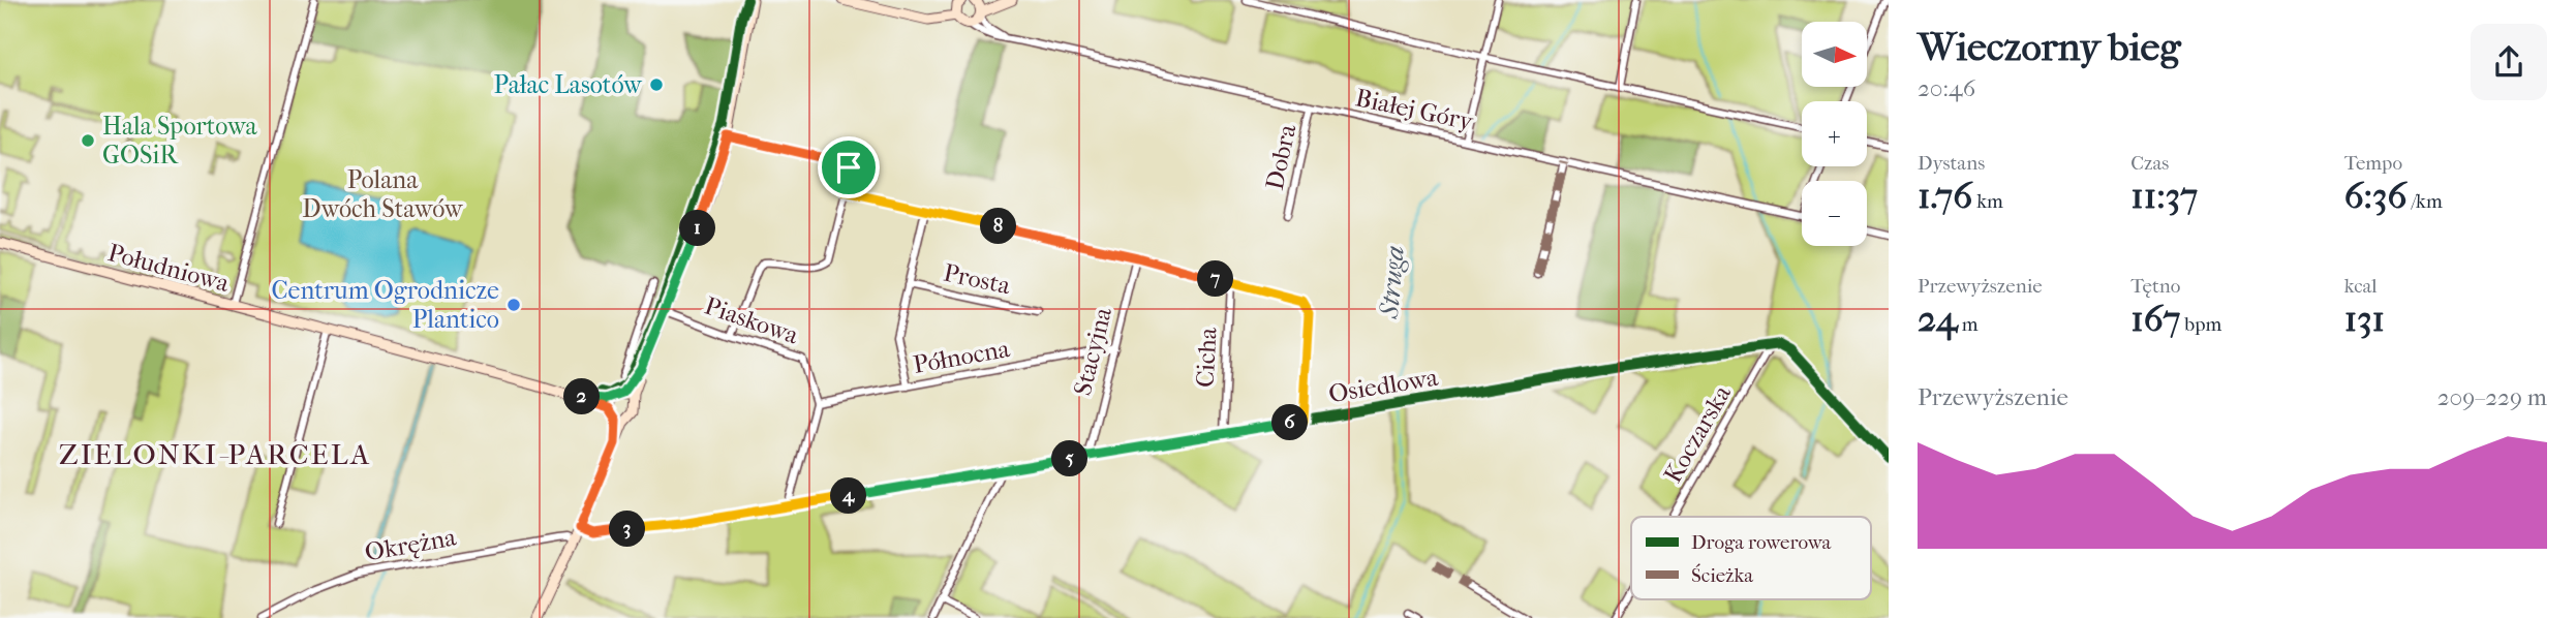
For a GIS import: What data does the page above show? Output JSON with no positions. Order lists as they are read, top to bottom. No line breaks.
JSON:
{"streets":{"street":["Białej Góry","Dobra","Południowa","Prosta","Piaskowa","Stacyjna","Północna","Cicha","Osiedlowa","Koczarska","Okrężna"]},"crossings":[["Białej Góry","Dobra"],["Piaskowa","Północna"],["Stacyjna","Północna"],["Stacyjna","Osiedlowa"],["Cicha","Osiedlowa"],["Osiedlowa","Koczarska"]],"districts":["ZIELONKI-PARCELA"],"water":["Struga"],"parks":["Polana Dwóch Stawów"],"places":["Pałac Lasotów","Hala Sportowa GOSiR","Centrum Ogrodnicze Plantico"],"legend":["Droga rowerowa","Ścieżka"],"north":"right","page":{"heading":["Wieczorny bieg","20:46"],"map_buttons":["+","−"],"stats":[["Dystans","1.76 km"],["Czas","11:37"],["Tempo","6:36 /km"],["Przewyższenie","24 m"],["Tętno","167 bpm"],["kcal","131"]],"pins":["8","1","7","2","6","5","4","3"],"chart":["Przewyższenie","209–229 m"]}}
